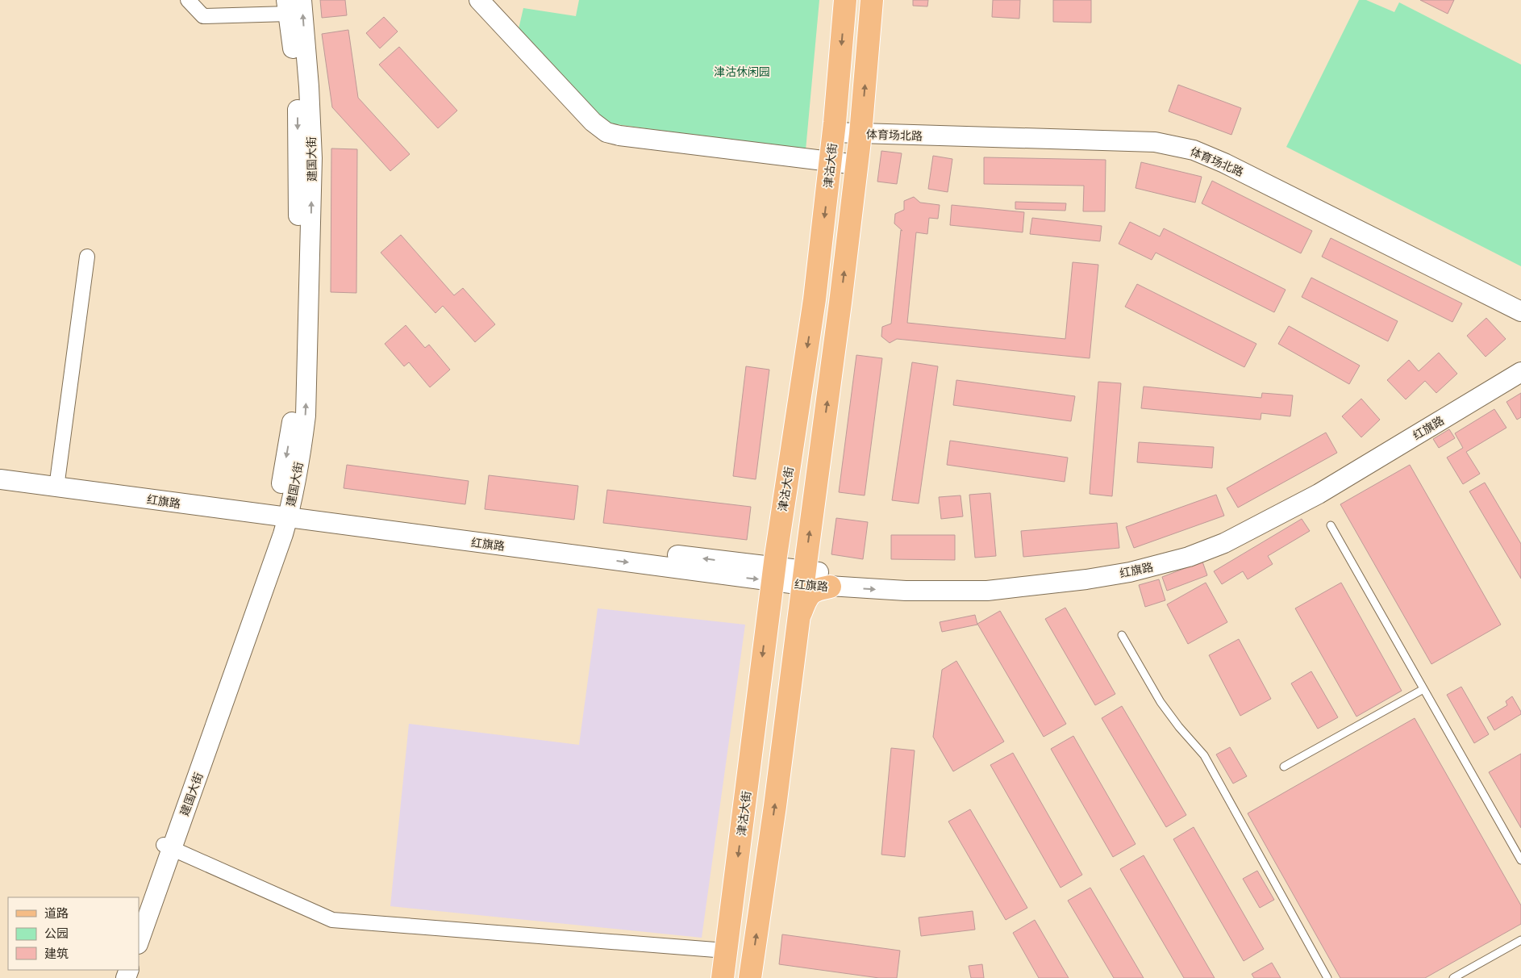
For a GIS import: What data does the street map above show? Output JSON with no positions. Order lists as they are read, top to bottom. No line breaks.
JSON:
{"streets":{"main road":["体育场北路","建国大街","津沽大街","红旗路"]},"crossings":[["体育场北路","津沽大街"],["建国大街","红旗路"],["津沽大街","红旗路"]],"parks":["津沽休闲园"],"legend":["道路","公园","建筑"]}
